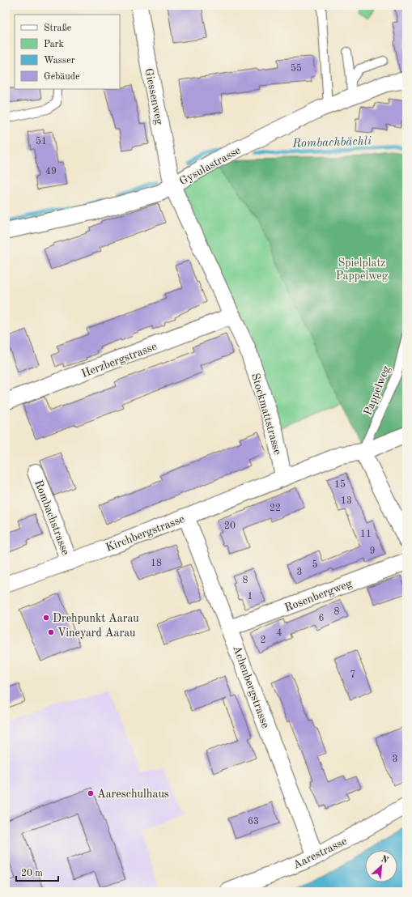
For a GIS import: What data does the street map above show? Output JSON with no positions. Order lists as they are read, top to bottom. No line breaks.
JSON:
{"streets":{"street":["Giessenweg","Gysulastrasse","Herzbergstrasse","Stockmattstrasse","Rombachstrasse","Kirchbergstrasse","Rosenbergweg","Achenbergstrasse","Aarestrasse"],"lane":["Pappelweg"]},"crossings":[["Giessenweg","Gysulastrasse"],["Giessenweg","Stockmattstrasse"],["Gysulastrasse","Stockmattstrasse"],["Herzbergstrasse","Stockmattstrasse"],["Stockmattstrasse","Kirchbergstrasse"],["Rombachstrasse","Kirchbergstrasse"],["Kirchbergstrasse","Achenbergstrasse"],["Rosenbergweg","Achenbergstrasse"],["Achenbergstrasse","Aarestrasse"]],"water":["Rombachbächli"],"parks":["Spielplatz Pappelweg"],"places":["Drehpunkt Aarau","Vineyard Aarau","Aareschulhaus"],"house_numbers":["55","51","49","15","13","22","20","11","9","18","5","3","8","1","8","6","4","2","7","3","63"],"legend":["Straße","Park","Wasser","Gebäude"],"scale_bar":"20 m","north":"top right"}
